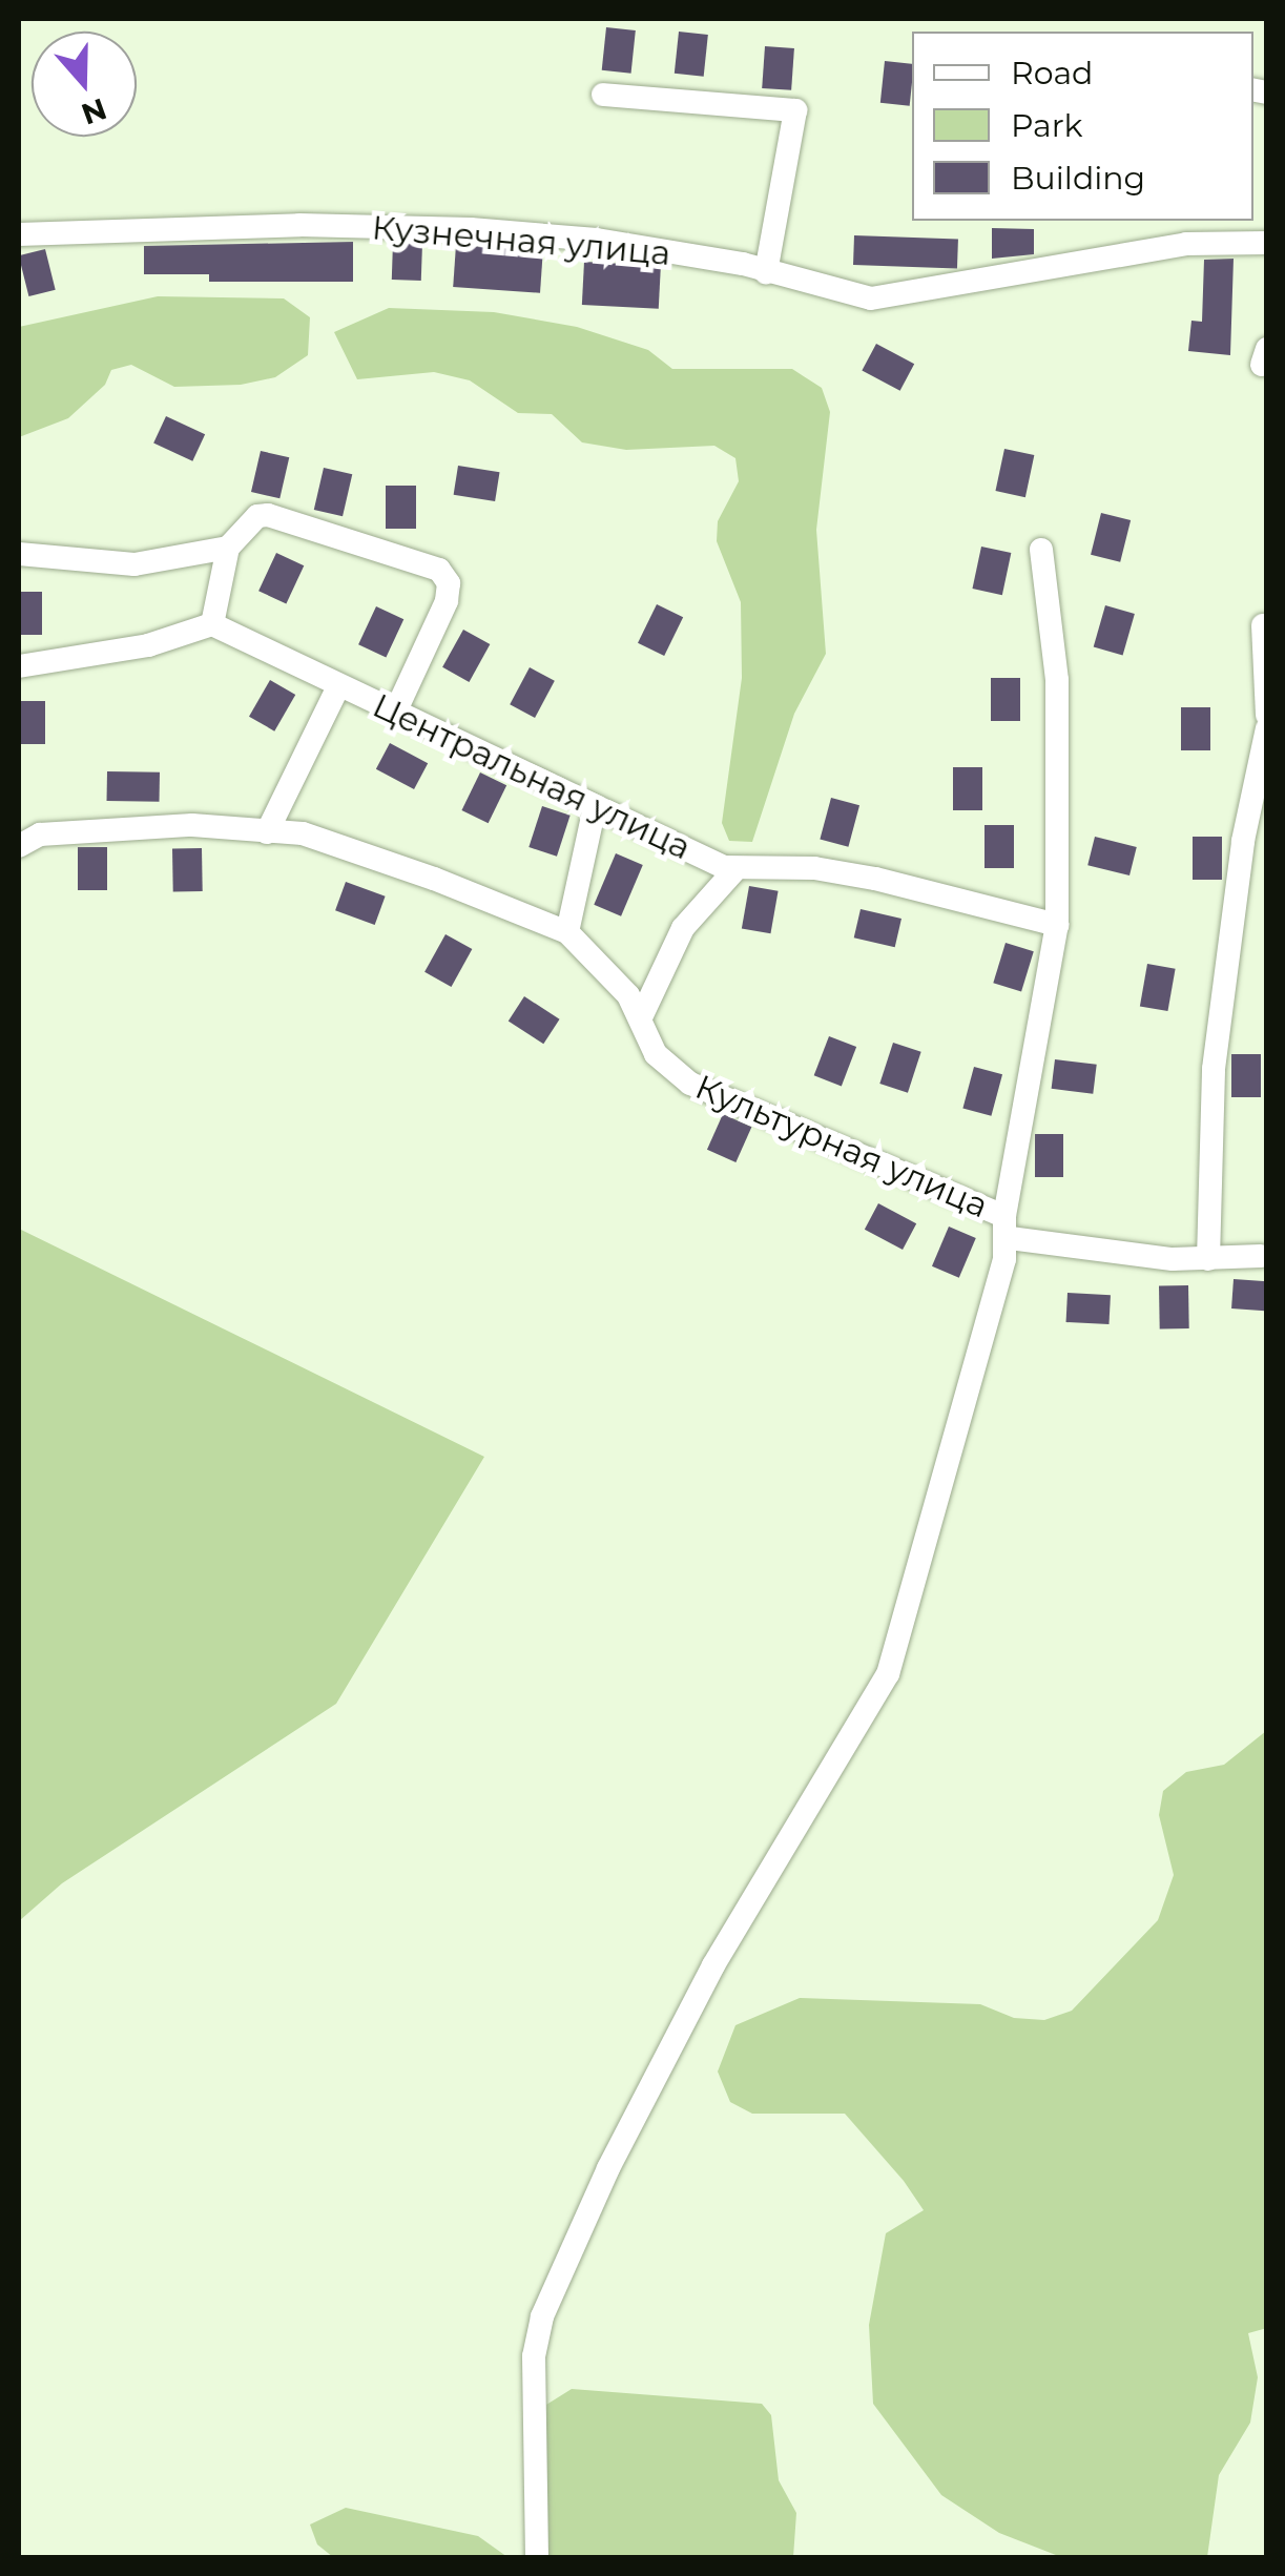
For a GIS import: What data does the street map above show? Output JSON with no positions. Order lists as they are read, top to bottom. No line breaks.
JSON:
{"streets":{"street":["Кузнечная улица","Центральная улица","Культурная улица"]},"legend":["Road","Park","Building"],"north":"bottom"}
